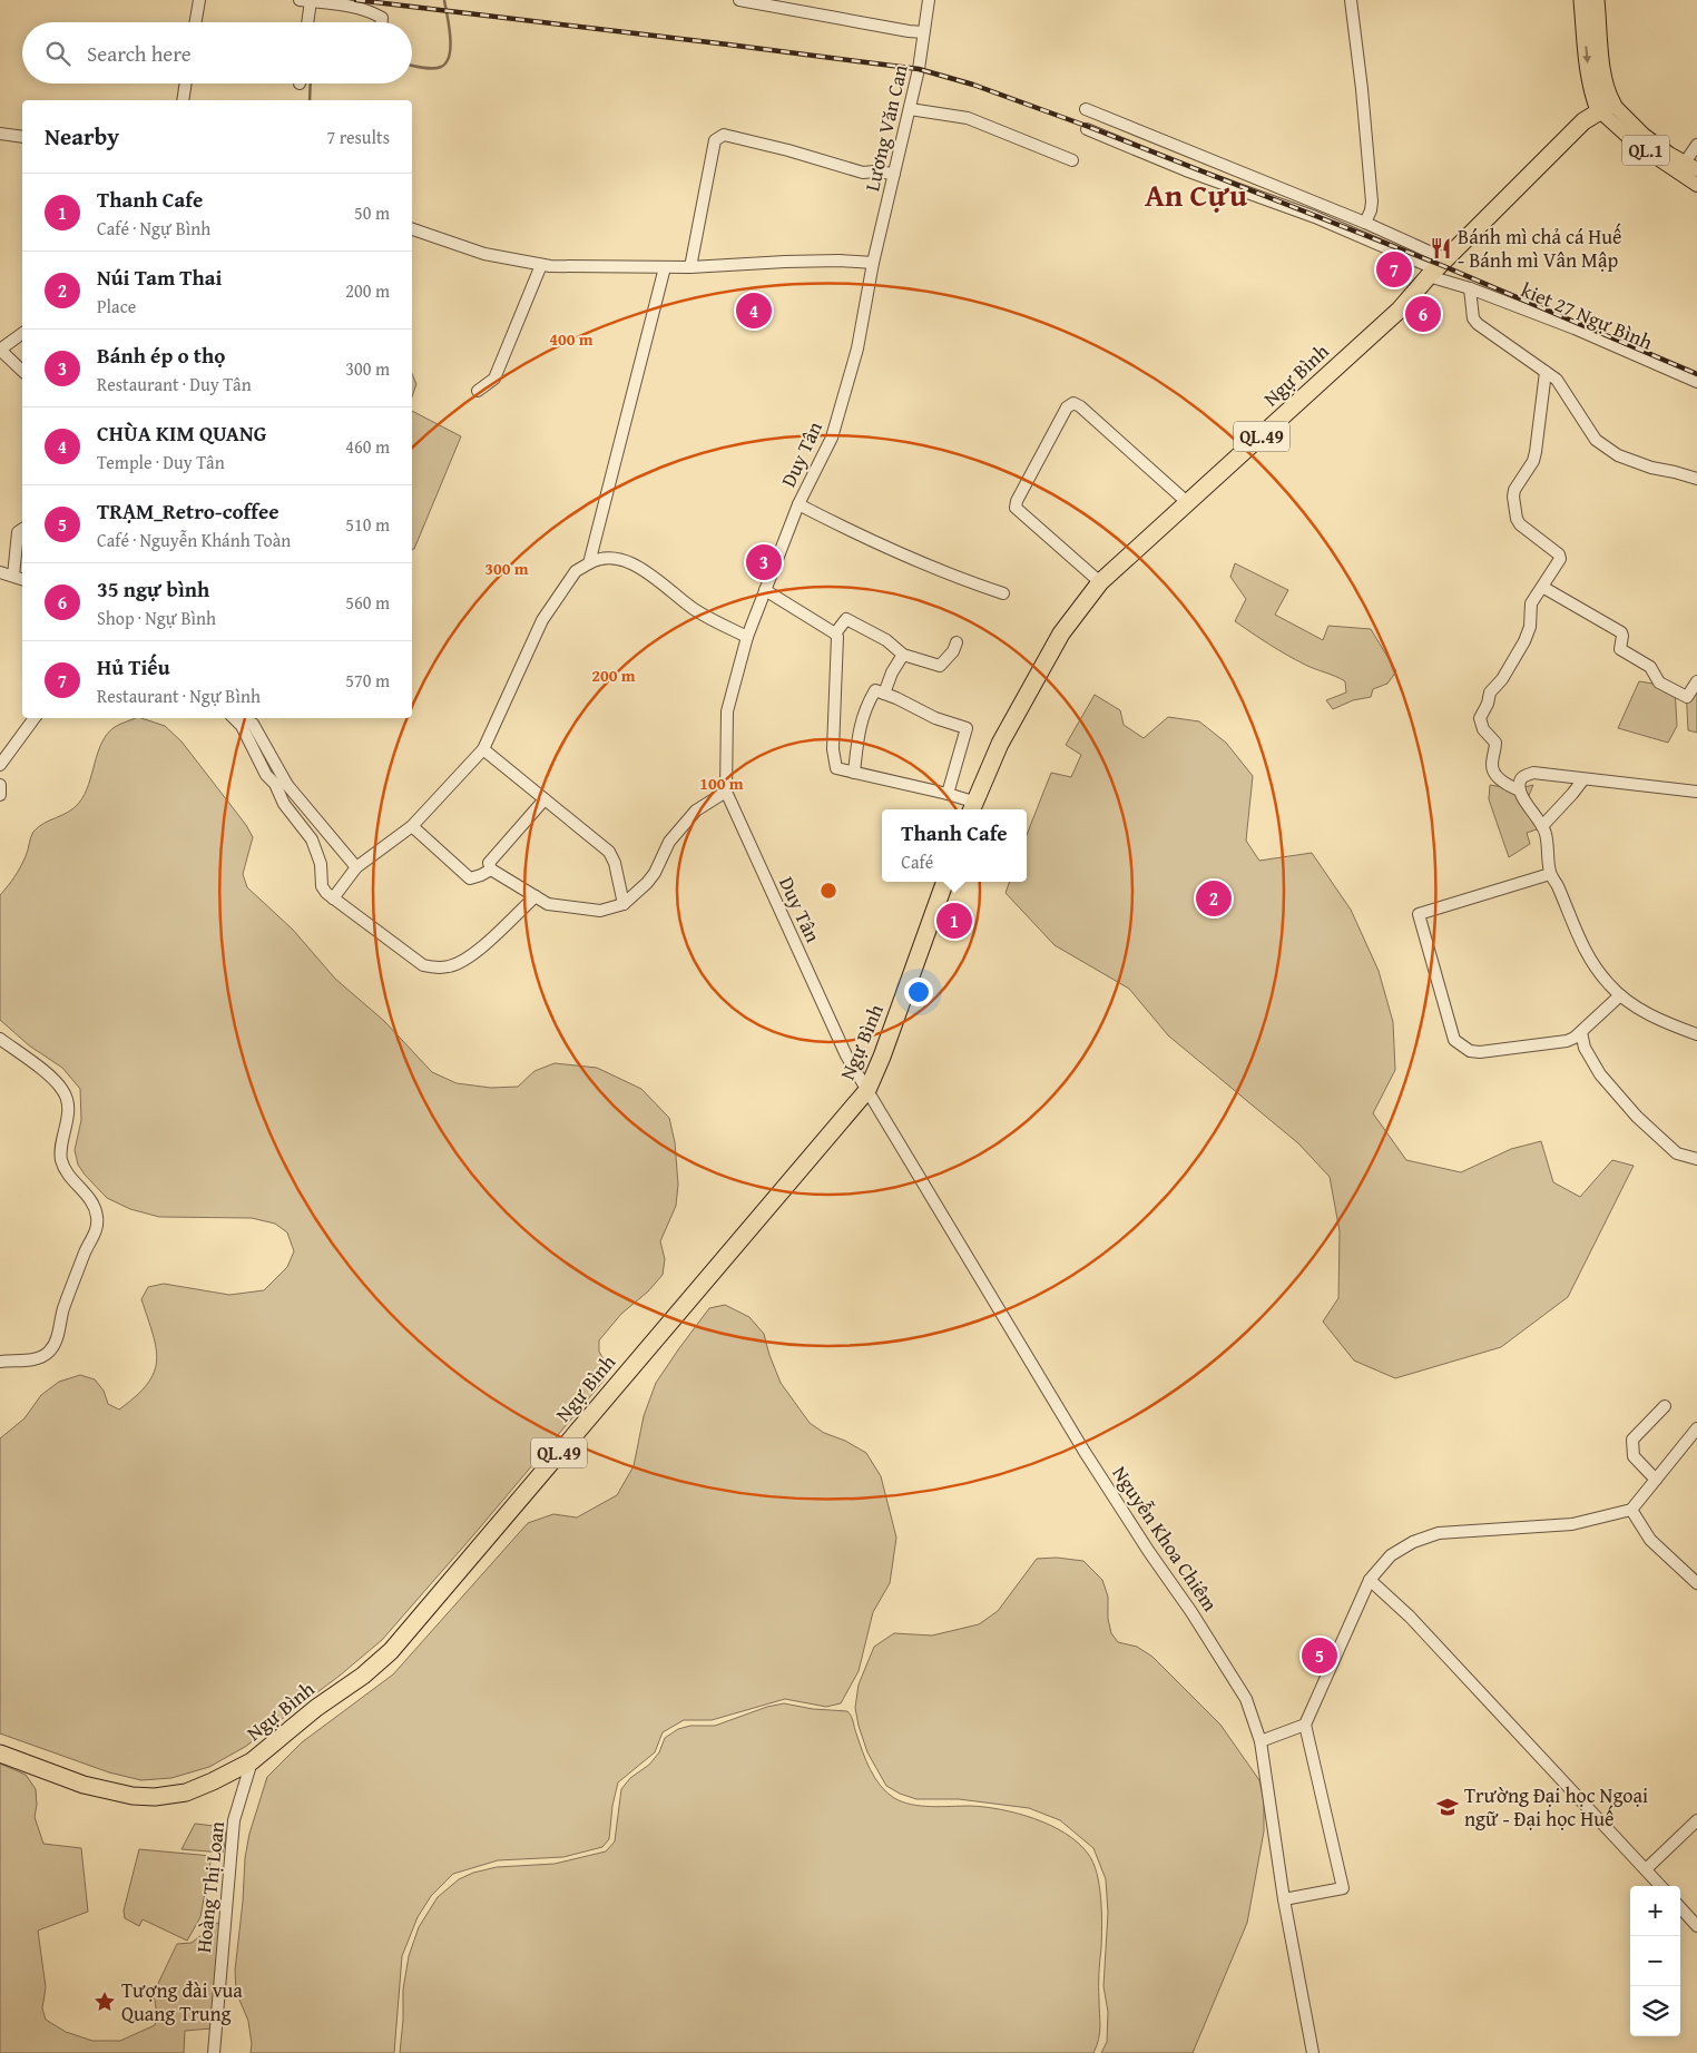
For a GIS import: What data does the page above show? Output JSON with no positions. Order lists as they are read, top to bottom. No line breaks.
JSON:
{"streets":{"highway":["QL.1","Ngự Bình","QL.49"],"street":["Lương Văn Can","kiet 27 Ngự Bình","Duy Tân","Nguyễn Khoa Chiêm","Hoàng Thị Loan"]},"crossings":[["Lương Văn Can","Duy Tân"],["QL.1","Ngự Bình"],["kiet 27 Ngự Bình","Ngự Bình"],["Ngự Bình","Duy Tân"],["Ngự Bình","Nguyễn Khoa Chiêm"],["Ngự Bình","Hoàng Thị Loan"],["Duy Tân","Nguyễn Khoa Chiêm"]],"districts":["An Cựu"],"places":{"restaurant":["Bánh mì chả cá Huế - Bánh mì Vân Mập"],"school or university":["Trường Đại học Ngoại ngữ - Đại học Huế"],"place":["Tượng đài vua Quang Trung"]},"page":{"search":"Search here","heading":["Nearby","7 results"],"list":[{"mark":"1","name":"Thanh Cafe","note":"Café · Ngự Bình","value":"50 m"},{"mark":"2","name":"Núi Tam Thai","note":"Place","value":"200 m"},{"mark":"3","name":"Bánh ép o thọ","note":"Restaurant · Duy Tân","value":"300 m"},{"mark":"4","name":"CHÙA KIM QUANG","note":"Temple · Duy Tân","value":"460 m"},{"mark":"5","name":"TRẠM_Retro-coffee","note":"Café · Nguyễn Khánh Toàn","value":"510 m"},{"mark":"6","name":"35 ngự bình","note":"Shop · Ngự Bình","value":"560 m"},{"mark":"7","name":"Hủ Tiếu","note":"Restaurant · Ngự Bình","value":"570 m"}],"pins":["7","4","6","3","2","1","5"],"popup":["Thanh Cafe","Café"],"map_buttons":["+","−"]},"rings":["400 m","300 m","200 m","100 m"]}
